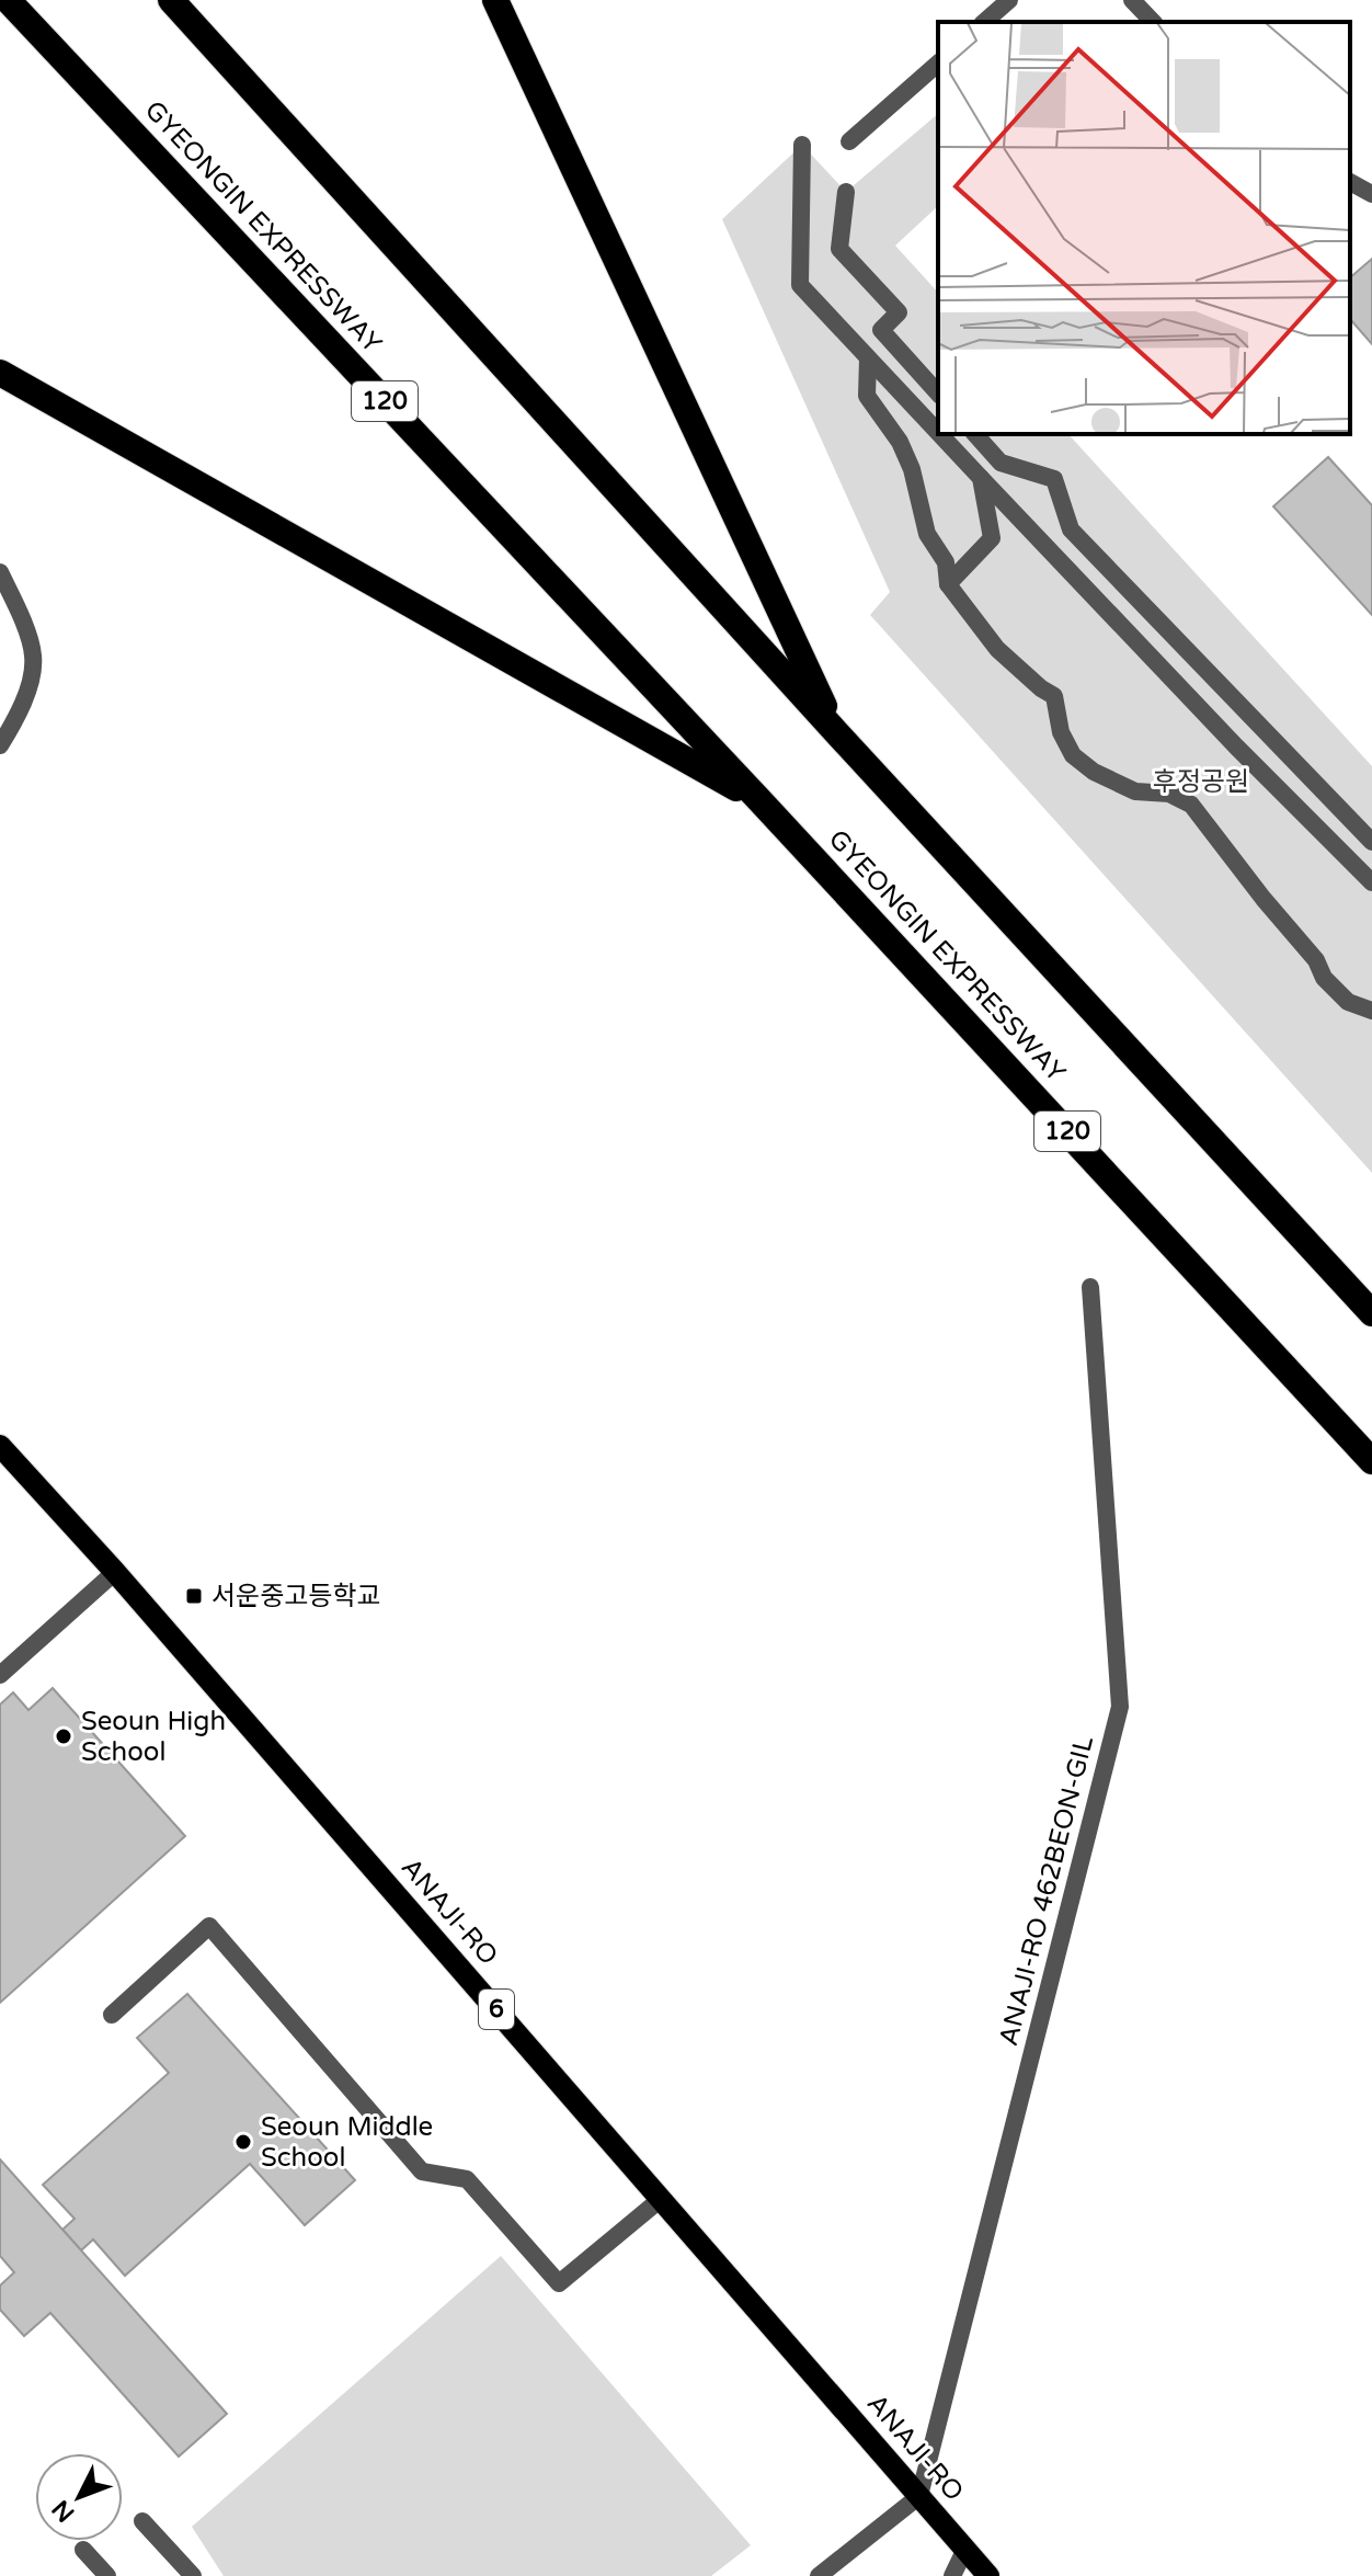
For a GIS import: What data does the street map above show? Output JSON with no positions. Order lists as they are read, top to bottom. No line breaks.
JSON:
{"streets":{"highway":["GYEONGIN EXPRESSWAY","120"],"main road":["ANAJI-RO","6"],"street":["ANAJI-RO 462BEON-GIL"]},"crossings":[["ANAJI-RO 462BEON-GIL","ANAJI-RO"]],"parks":["후정공원"],"places":{"transit":["서운중고등학교"],"other":["Seoun High School","Seoun Middle School"]},"north":"bottom left"}
